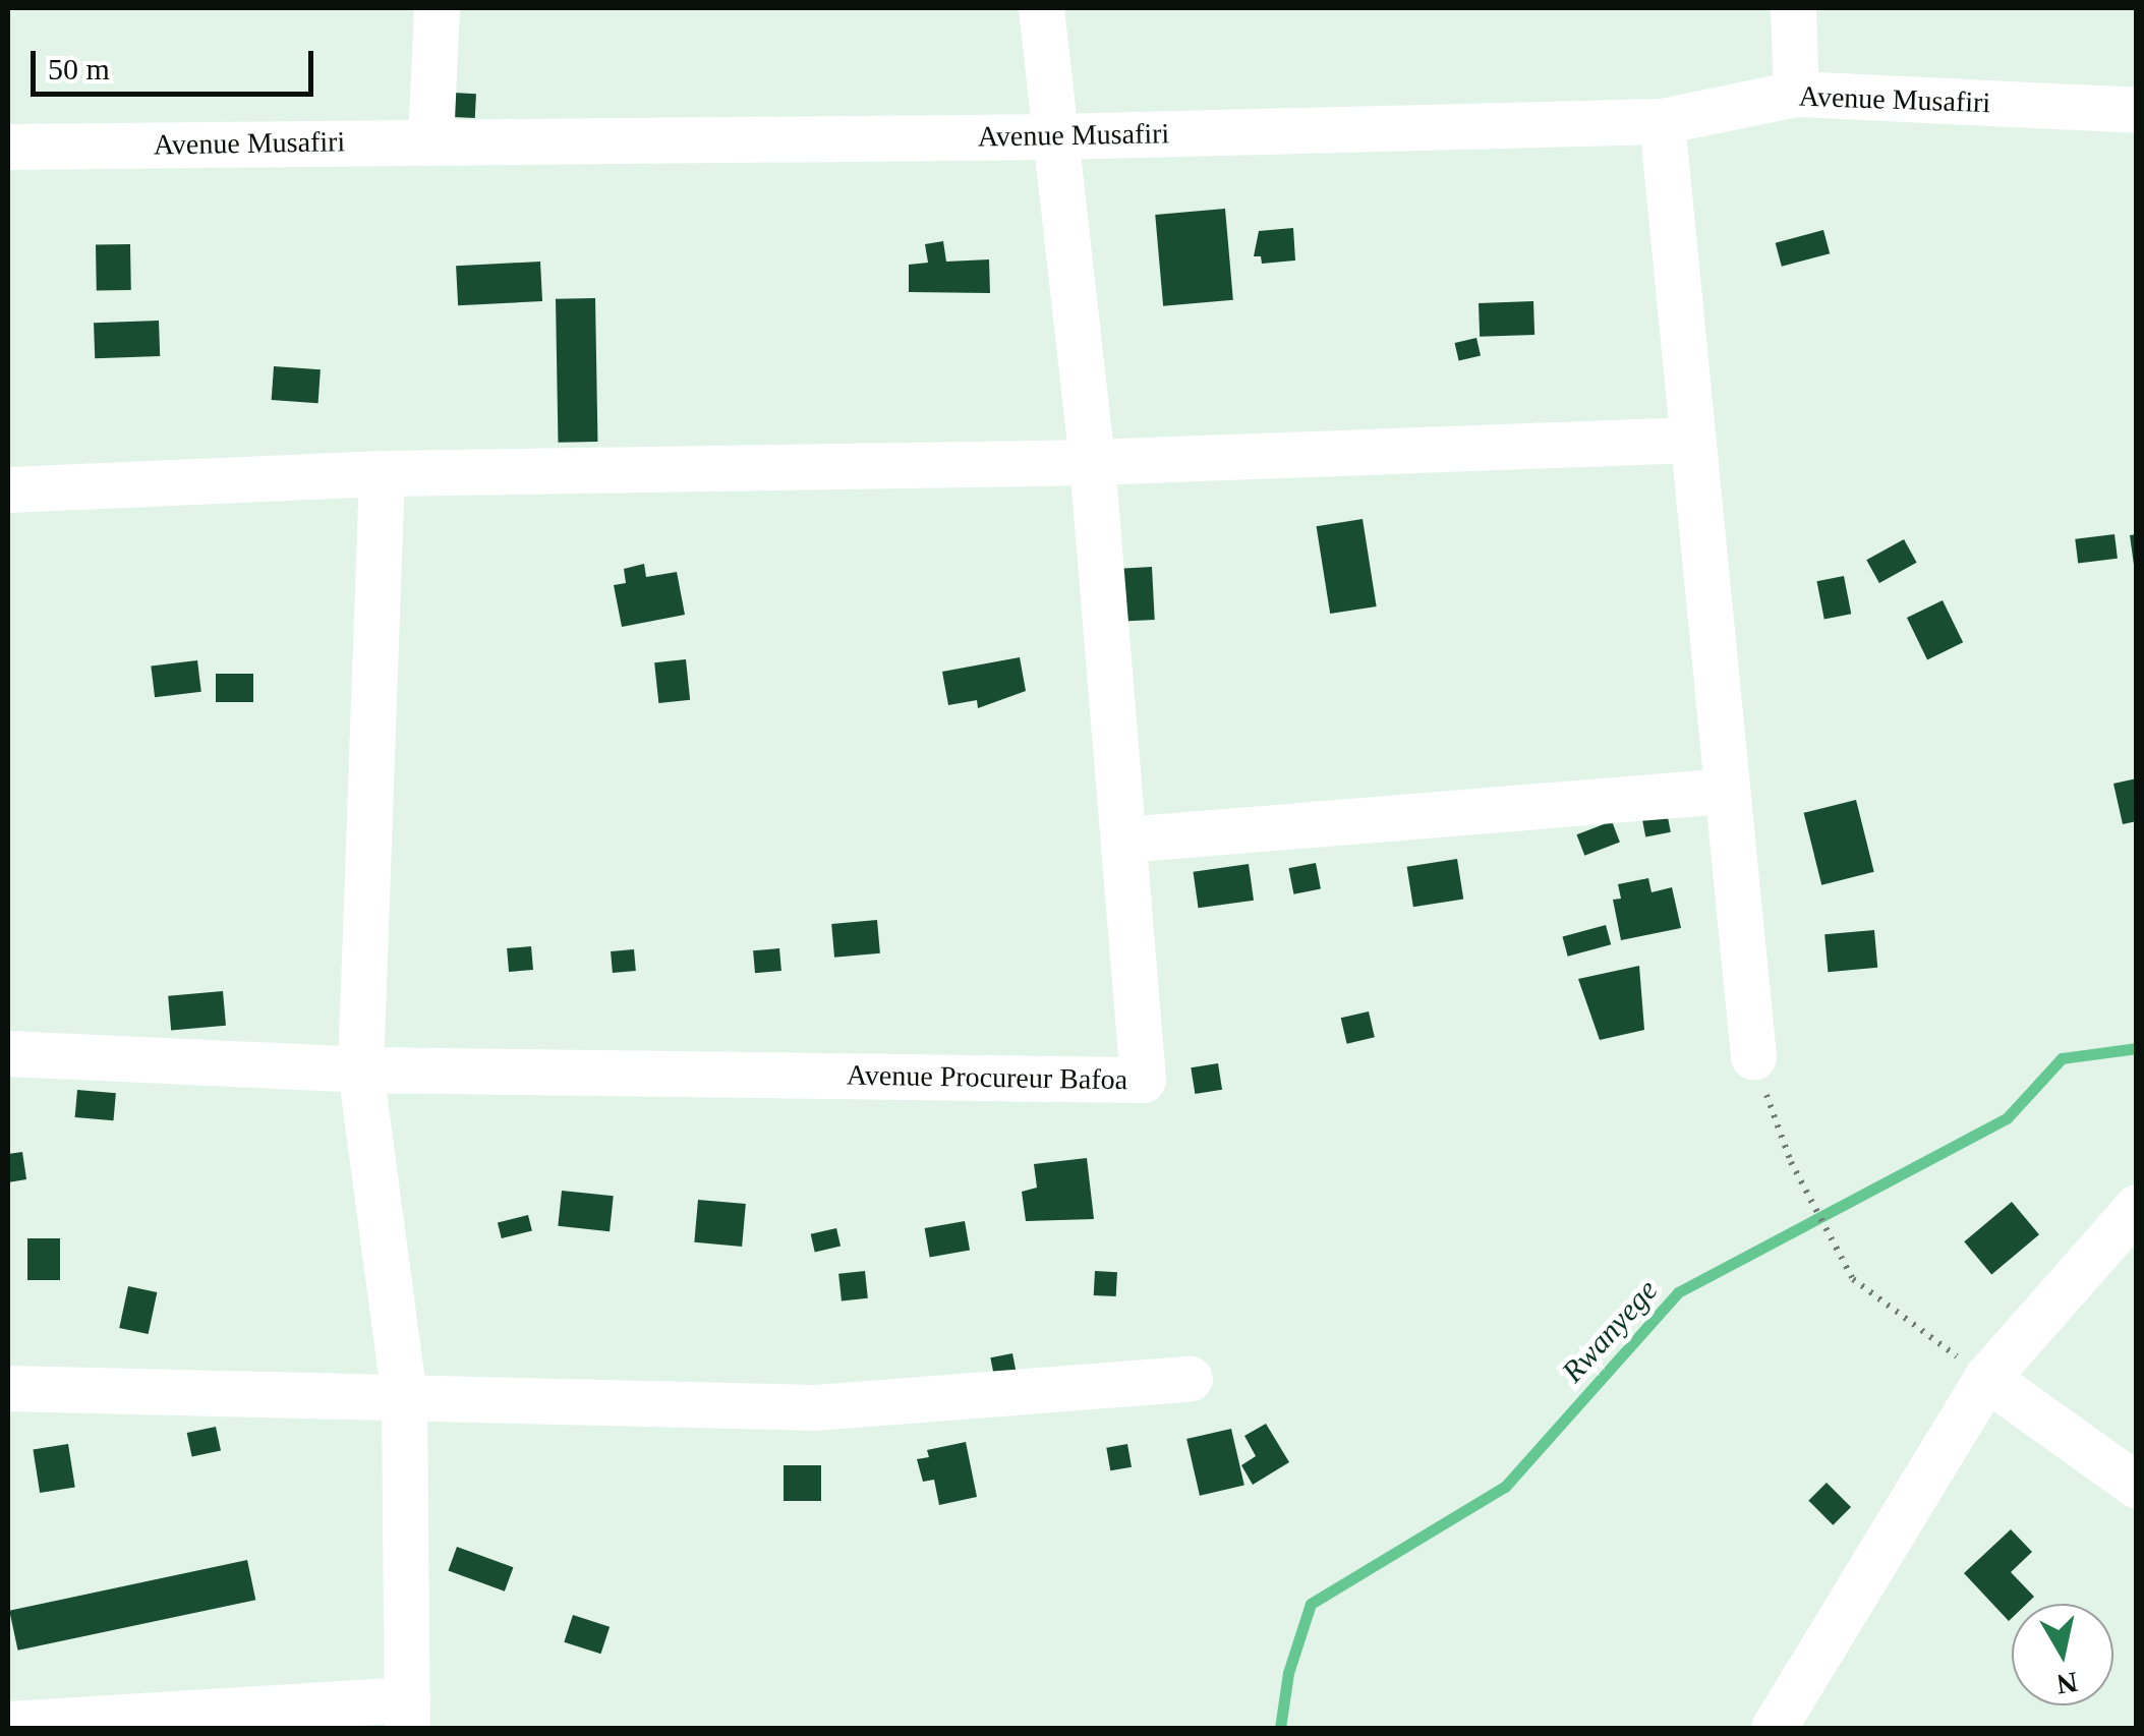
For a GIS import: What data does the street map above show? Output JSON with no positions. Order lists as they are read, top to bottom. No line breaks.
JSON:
{"streets":{"street":["Avenue Musafiri","Avenue Procureur Bafoa"]},"crossings":[["Avenue Musafiri","Avenue Procureur Bafoa"]],"water":["Rwanyege"],"scale_bar":"50 m","north":"bottom"}
